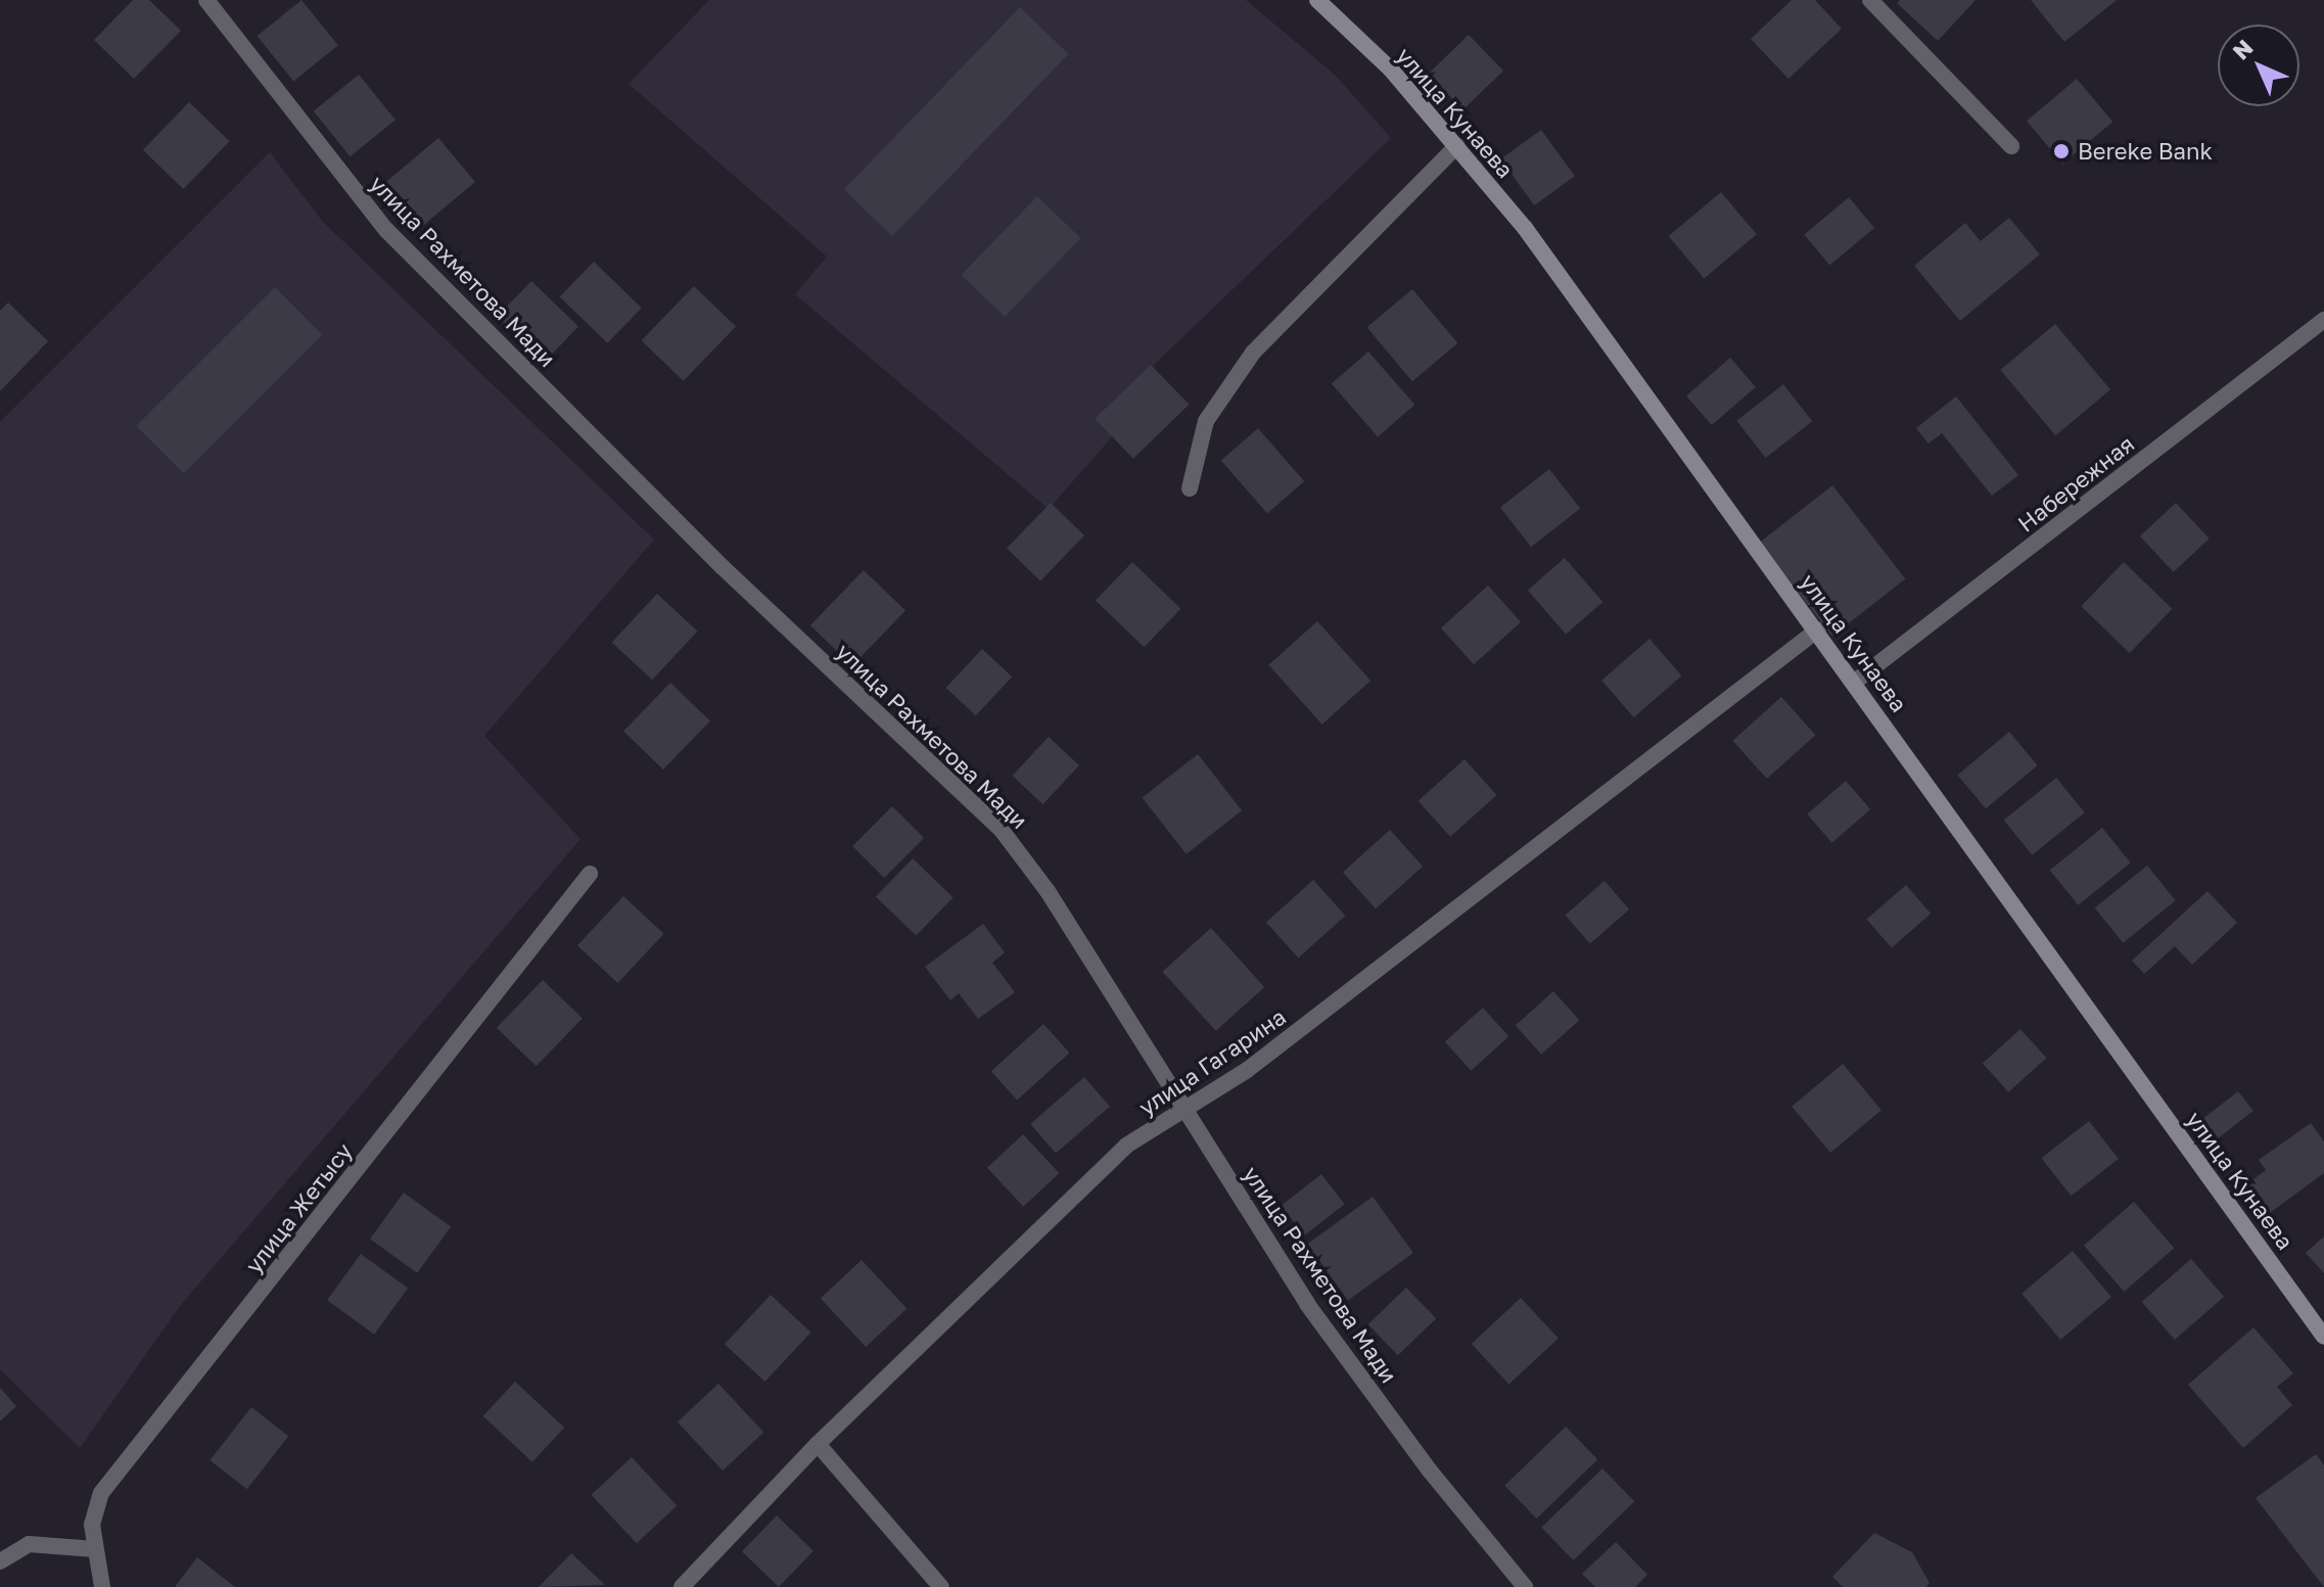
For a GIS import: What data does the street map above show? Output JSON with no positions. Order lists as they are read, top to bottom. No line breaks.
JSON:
{"streets":{"main road":["улица Кунаева"],"street":["улица Рахметова Мади","Набережная","улица Гагарина","улица Жетысу"]},"crossings":[["улица Кунаева","Набережная"],["улица Кунаева","улица Гагарина"],["улица Рахметова Мади","улица Гагарина"]],"places":["Bereke Bank"],"north":"top left"}
